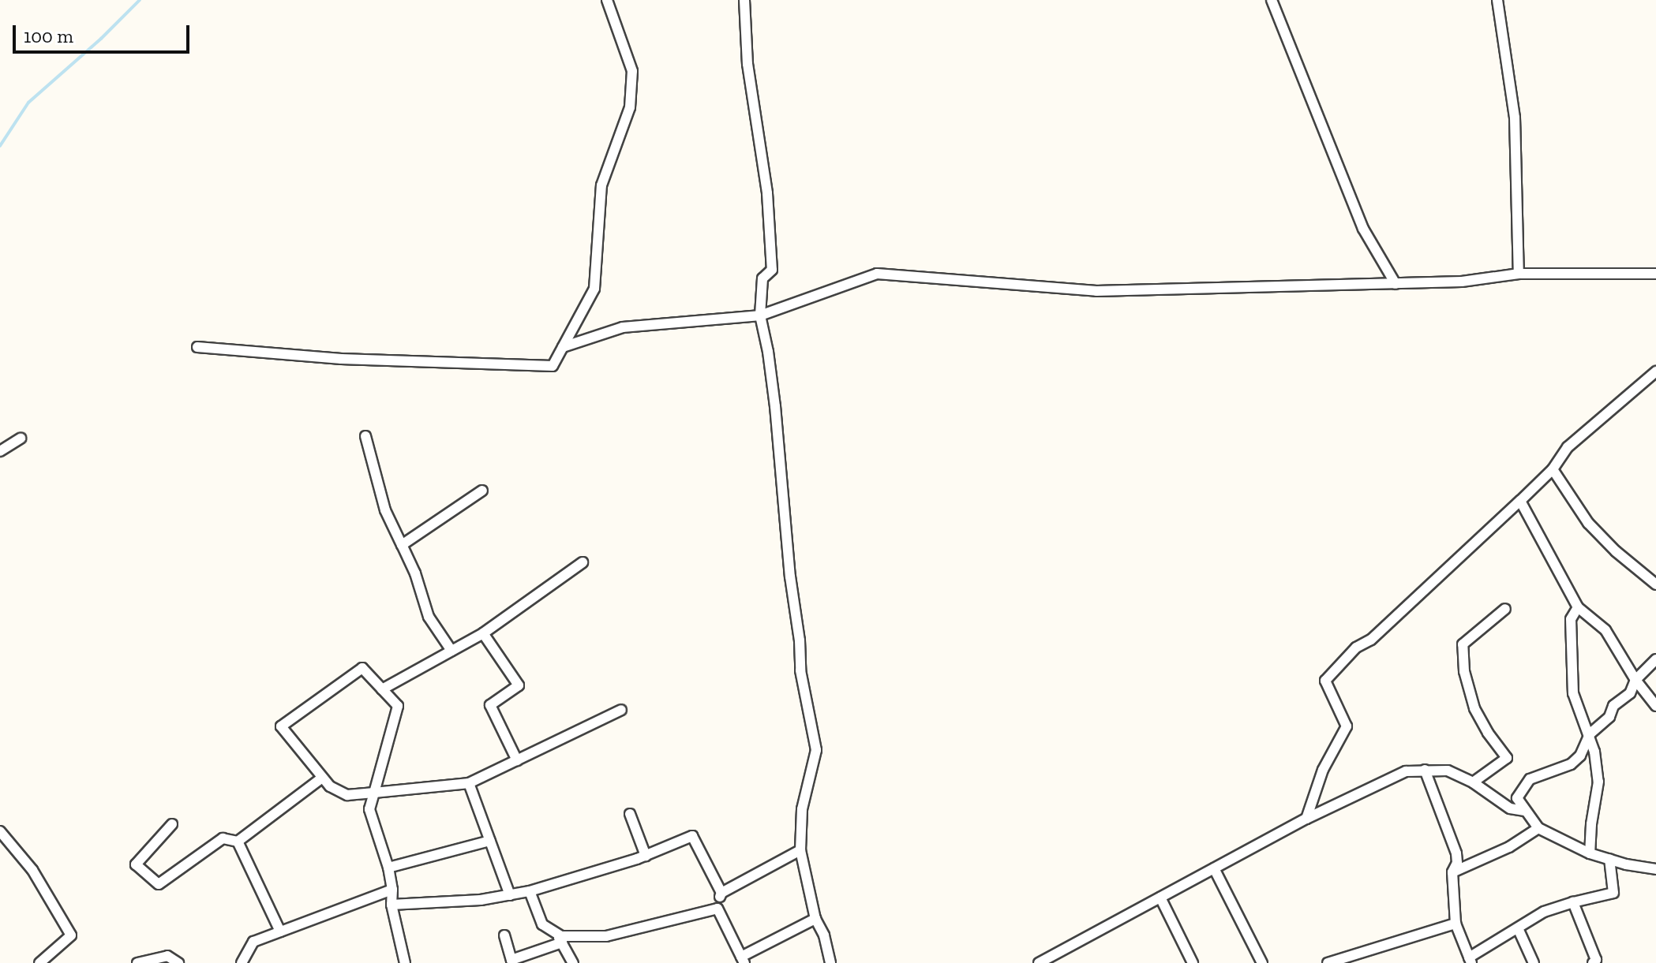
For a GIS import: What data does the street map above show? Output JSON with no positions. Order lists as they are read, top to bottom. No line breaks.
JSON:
{"scale_bar":"100 m"}
